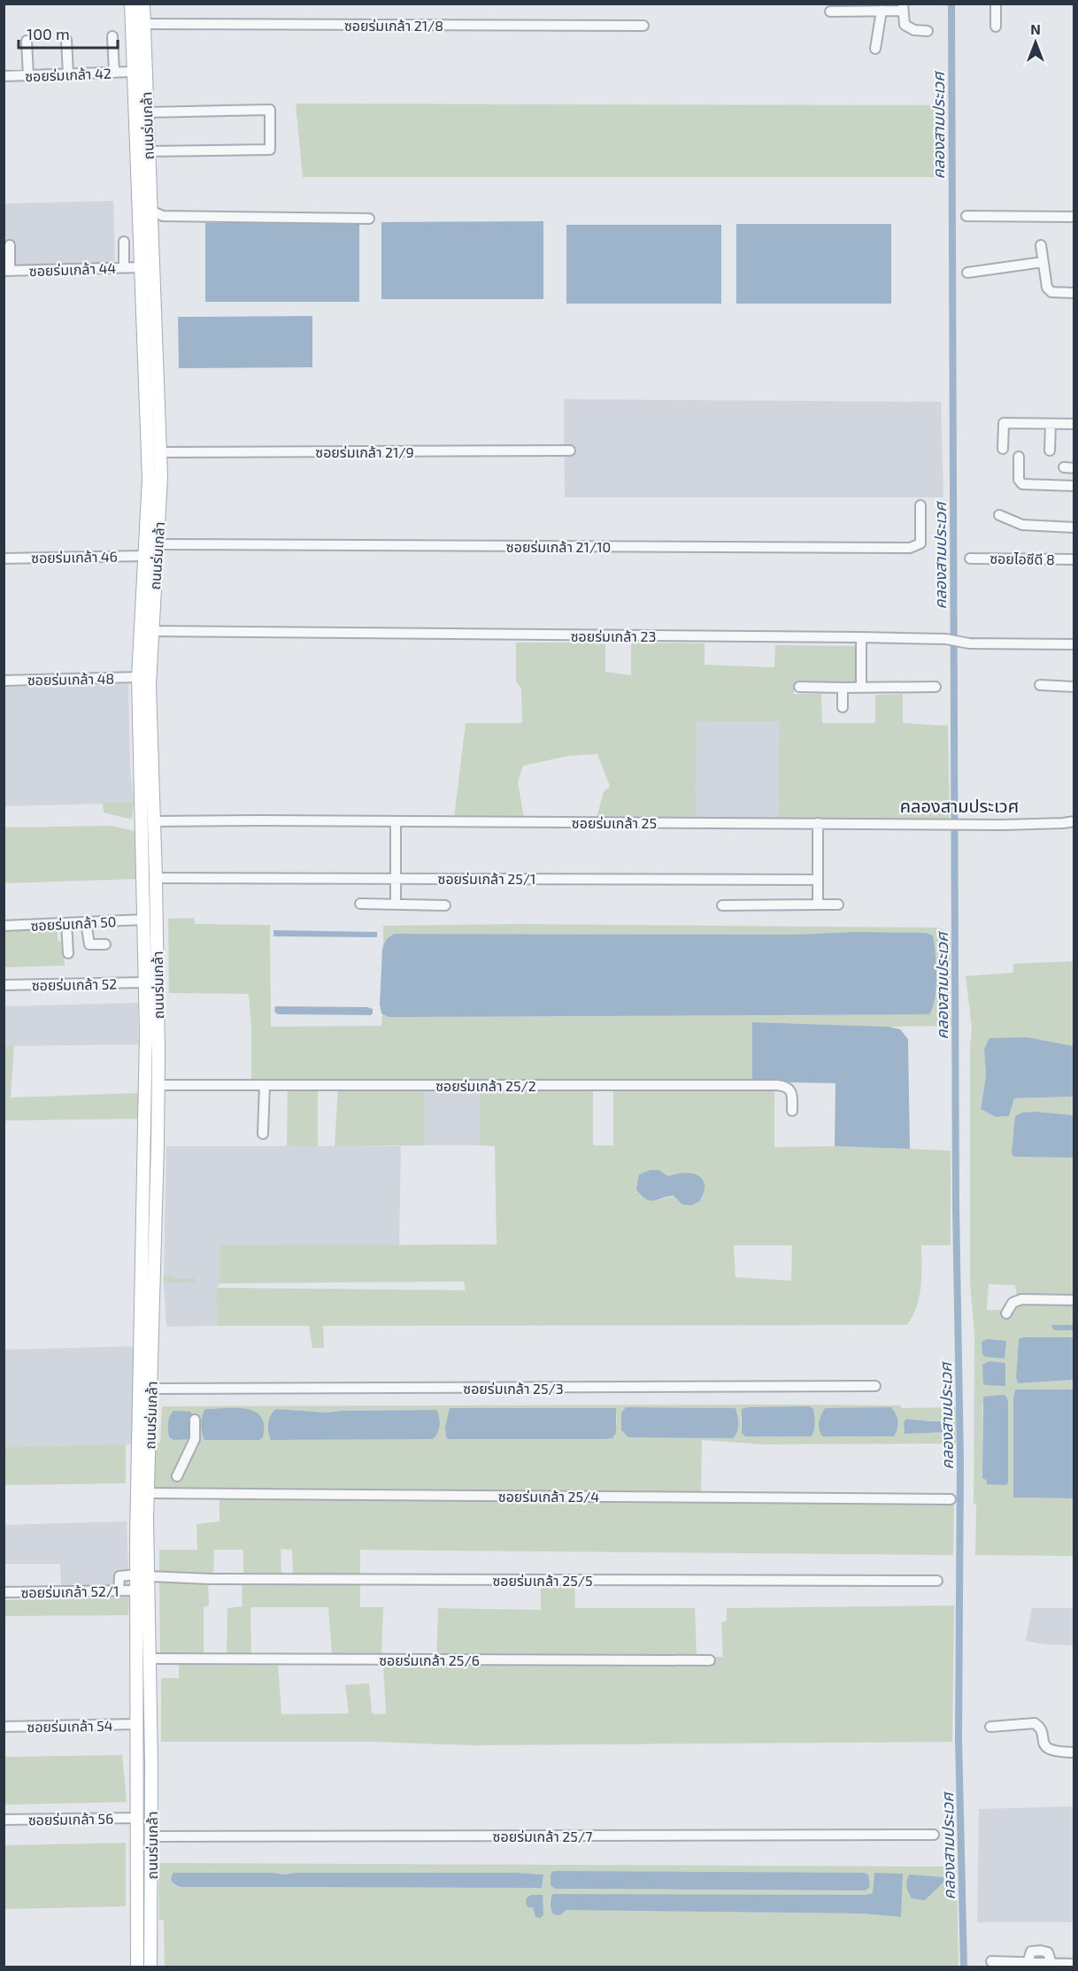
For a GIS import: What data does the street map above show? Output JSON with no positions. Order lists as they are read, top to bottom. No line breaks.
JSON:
{"streets":{"main road":["ถนนร่มเกล้า"],"street":["ซอยร่มเกล้า 21/8","ซอยร่มเกล้า 42","ซอยร่มเกล้า 44","ซอยร่มเกล้า 21/9","ซอยร่มเกล้า 21/10","ซอยร่มเกล้า 46","ซอยไอซีดี 8","ซอยร่มเกล้า 23","ซอยร่มเกล้า 48","ซอยร่มเกล้า 25","ซอยร่มเกล้า 25/1","ซอยร่มเกล้า 50","ซอยร่มเกล้า 52","ซอยร่มเกล้า 25/2","ซอยร่มเกล้า 25/3","ซอยร่มเกล้า 25/4","ซอยร่มเกล้า 25/5","ซอยร่มเกล้า 52/1","ซอยร่มเกล้า 25/6","ซอยร่มเกล้า 54","ซอยร่มเกล้า 56","ซอยร่มเกล้า 25/7"]},"crossings":[["ซอยร่มเกล้า 21/8","ถนนร่มเกล้า"],["ซอยร่มเกล้า 42","ถนนร่มเกล้า"],["ถนนร่มเกล้า","ซอยร่มเกล้า 44"],["ถนนร่มเกล้า","ซอยร่มเกล้า 21/9"],["ถนนร่มเกล้า","ซอยร่มเกล้า 21/10"],["ถนนร่มเกล้า","ซอยร่มเกล้า 46"],["ถนนร่มเกล้า","ซอยร่มเกล้า 23"],["ถนนร่มเกล้า","ซอยร่มเกล้า 48"],["ถนนร่มเกล้า","ซอยร่มเกล้า 25"],["ถนนร่มเกล้า","ซอยร่มเกล้า 25/1"],["ถนนร่มเกล้า","ซอยร่มเกล้า 50"],["ถนนร่มเกล้า","ซอยร่มเกล้า 52"],["ถนนร่มเกล้า","ซอยร่มเกล้า 25/2"],["ถนนร่มเกล้า","ซอยร่มเกล้า 25/3"],["ถนนร่มเกล้า","ซอยร่มเกล้า 25/4"],["ถนนร่มเกล้า","ซอยร่มเกล้า 25/5"],["ถนนร่มเกล้า","ซอยร่มเกล้า 52/1"],["ถนนร่มเกล้า","ซอยร่มเกล้า 25/6"],["ถนนร่มเกล้า","ซอยร่มเกล้า 54"],["ถนนร่มเกล้า","ซอยร่มเกล้า 56"],["ถนนร่มเกล้า","ซอยร่มเกล้า 25/7"]],"districts":["คลองสามประเวศ"],"water":["คลองสามประเวศ"],"scale_bar":"100 m","north":"top"}
